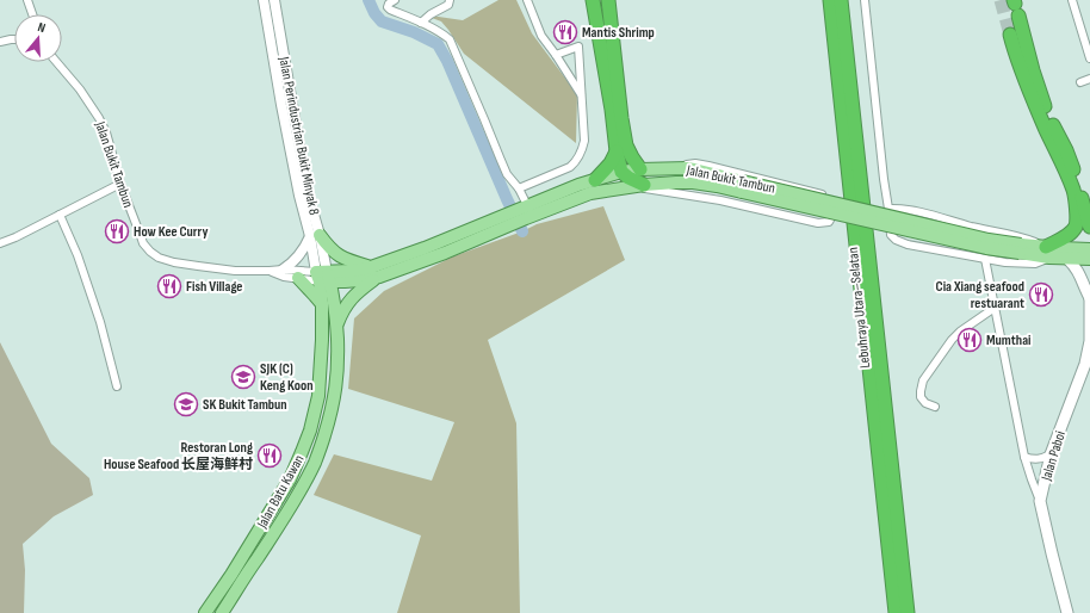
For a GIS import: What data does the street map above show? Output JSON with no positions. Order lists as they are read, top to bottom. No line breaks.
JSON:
{"streets":{"highway":["Lebuhraya Utara–Selatan"],"main road":["Jalan Bukit Tambun","Jalan Paboi","Jalan Batu Kawan"],"street":["Jalan Perindustrian Bukit Minyak 8"]},"crossings":[["Jalan Perindustrian Bukit Minyak 8","Jalan Bukit Tambun"],["Jalan Perindustrian Bukit Minyak 8","Jalan Batu Kawan"],["Jalan Bukit Tambun","Jalan Paboi"],["Jalan Bukit Tambun","Jalan Batu Kawan"]],"places":{"restaurant":["Mantis Shrimp","How Kee Curry","Fish Village","Cia Xiang seafood restuarant","Mumthai","Restoran Long House Seafood 长屋海鲜村"],"school or university":["SJK (C) Keng Koon","SK Bukit Tambun"]},"north":"top"}
